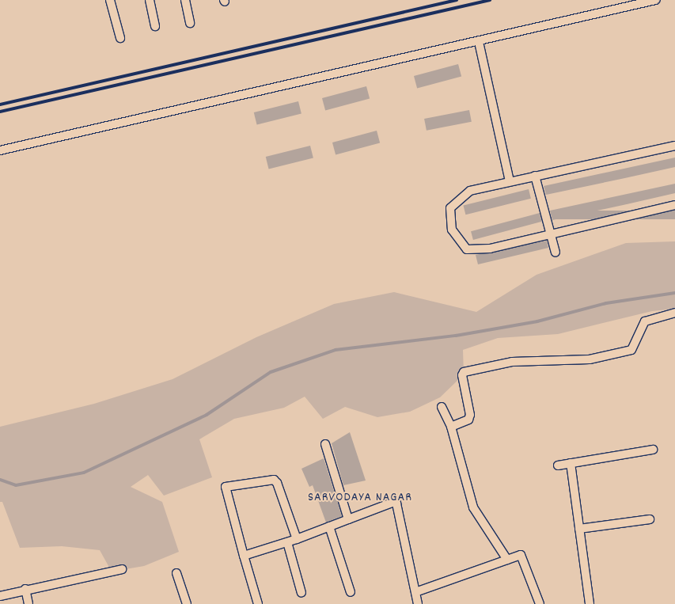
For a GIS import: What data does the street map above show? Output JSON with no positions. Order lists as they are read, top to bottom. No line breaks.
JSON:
{"districts":["SARVODAYA NAGAR"]}
